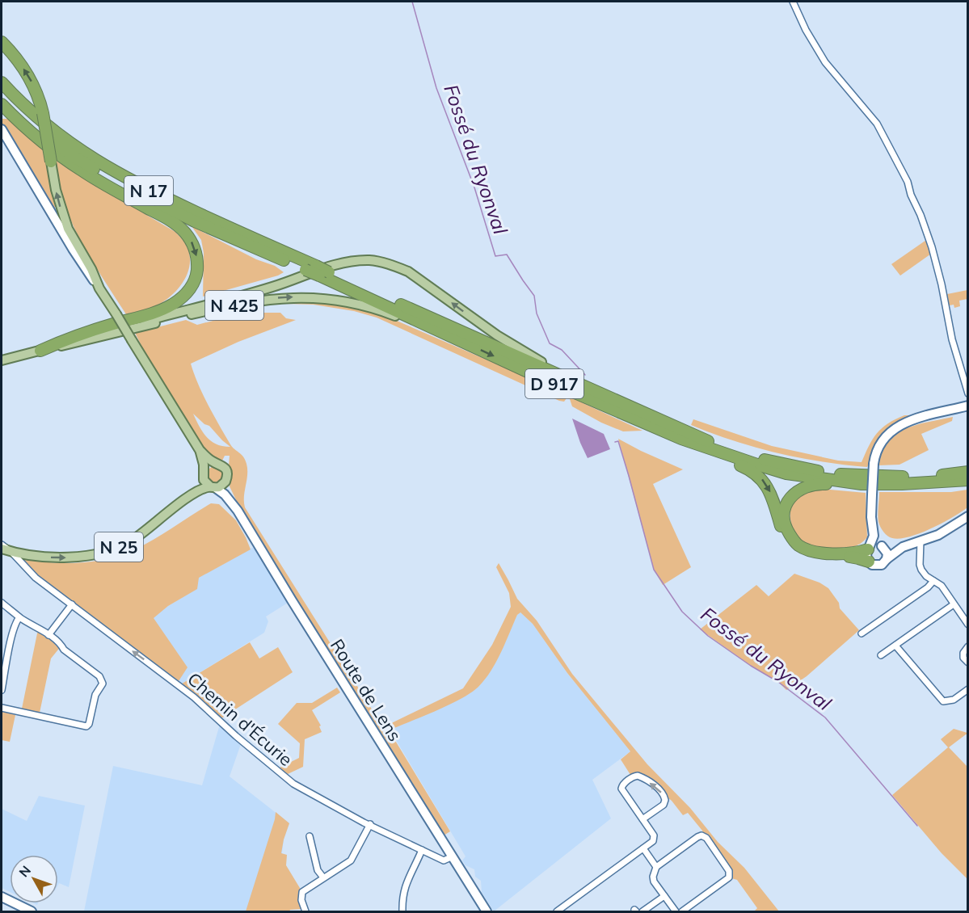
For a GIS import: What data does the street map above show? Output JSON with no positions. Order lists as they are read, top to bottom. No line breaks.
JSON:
{"streets":{"highway":["N 17","D 917"],"main road":["N 425","N 25","Route de Lens"],"street":["Chemin d'Écurie"]},"crossings":[["N 17","D 917"],["N 425","D 917"],["N 25","Route de Lens"],["N 25","Chemin d'Écurie"],["Route de Lens","Chemin d'Écurie"]],"one_way":["Chemin d'Écurie"],"water":["Fossé du Ryonval"],"north":"top left"}
